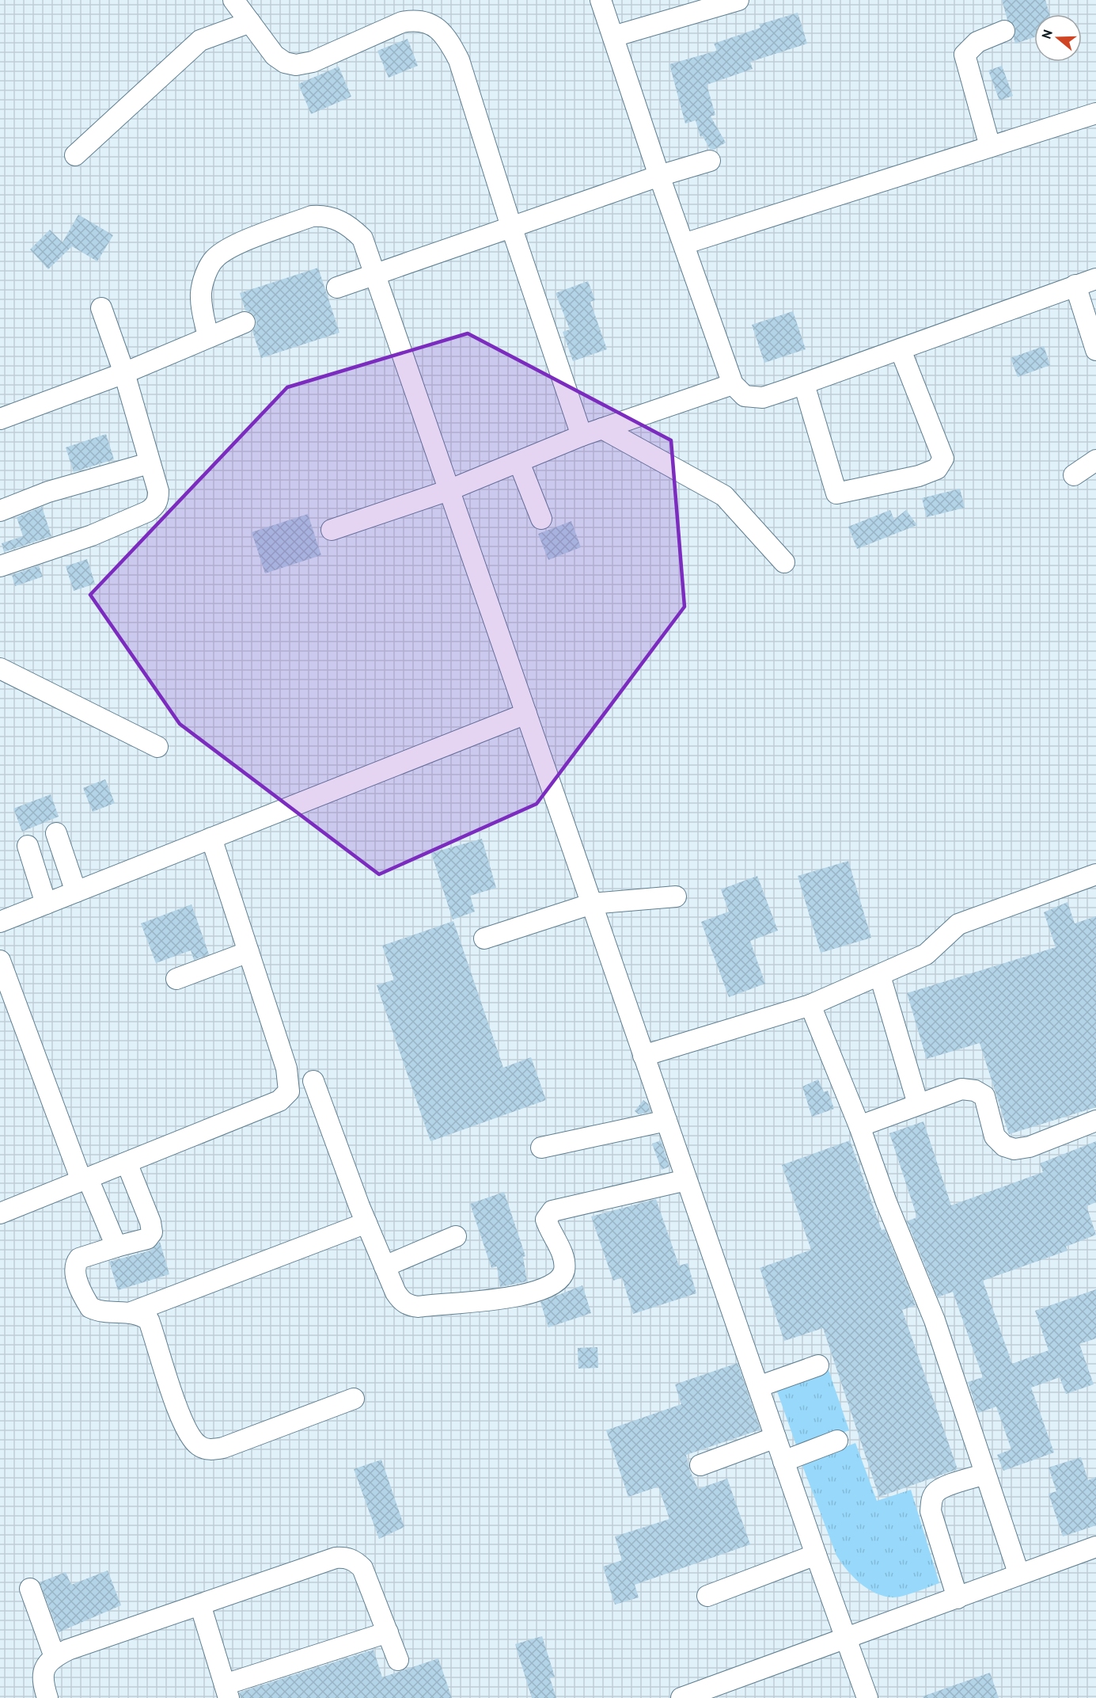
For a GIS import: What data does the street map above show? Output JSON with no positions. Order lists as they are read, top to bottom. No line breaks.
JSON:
{"north":"left"}
